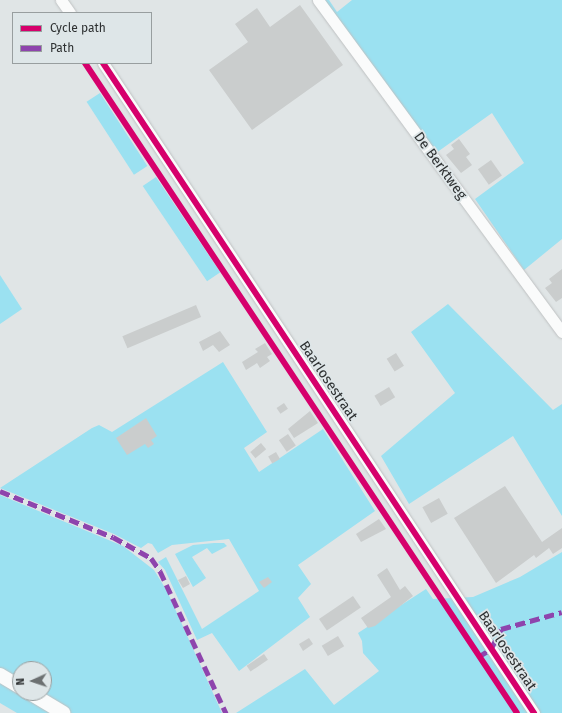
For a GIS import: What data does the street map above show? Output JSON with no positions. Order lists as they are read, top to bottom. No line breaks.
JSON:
{"streets":{"street":["De Berktweg","Baarlosestraat"]},"legend":["Cycle path","Path"],"north":"left"}
